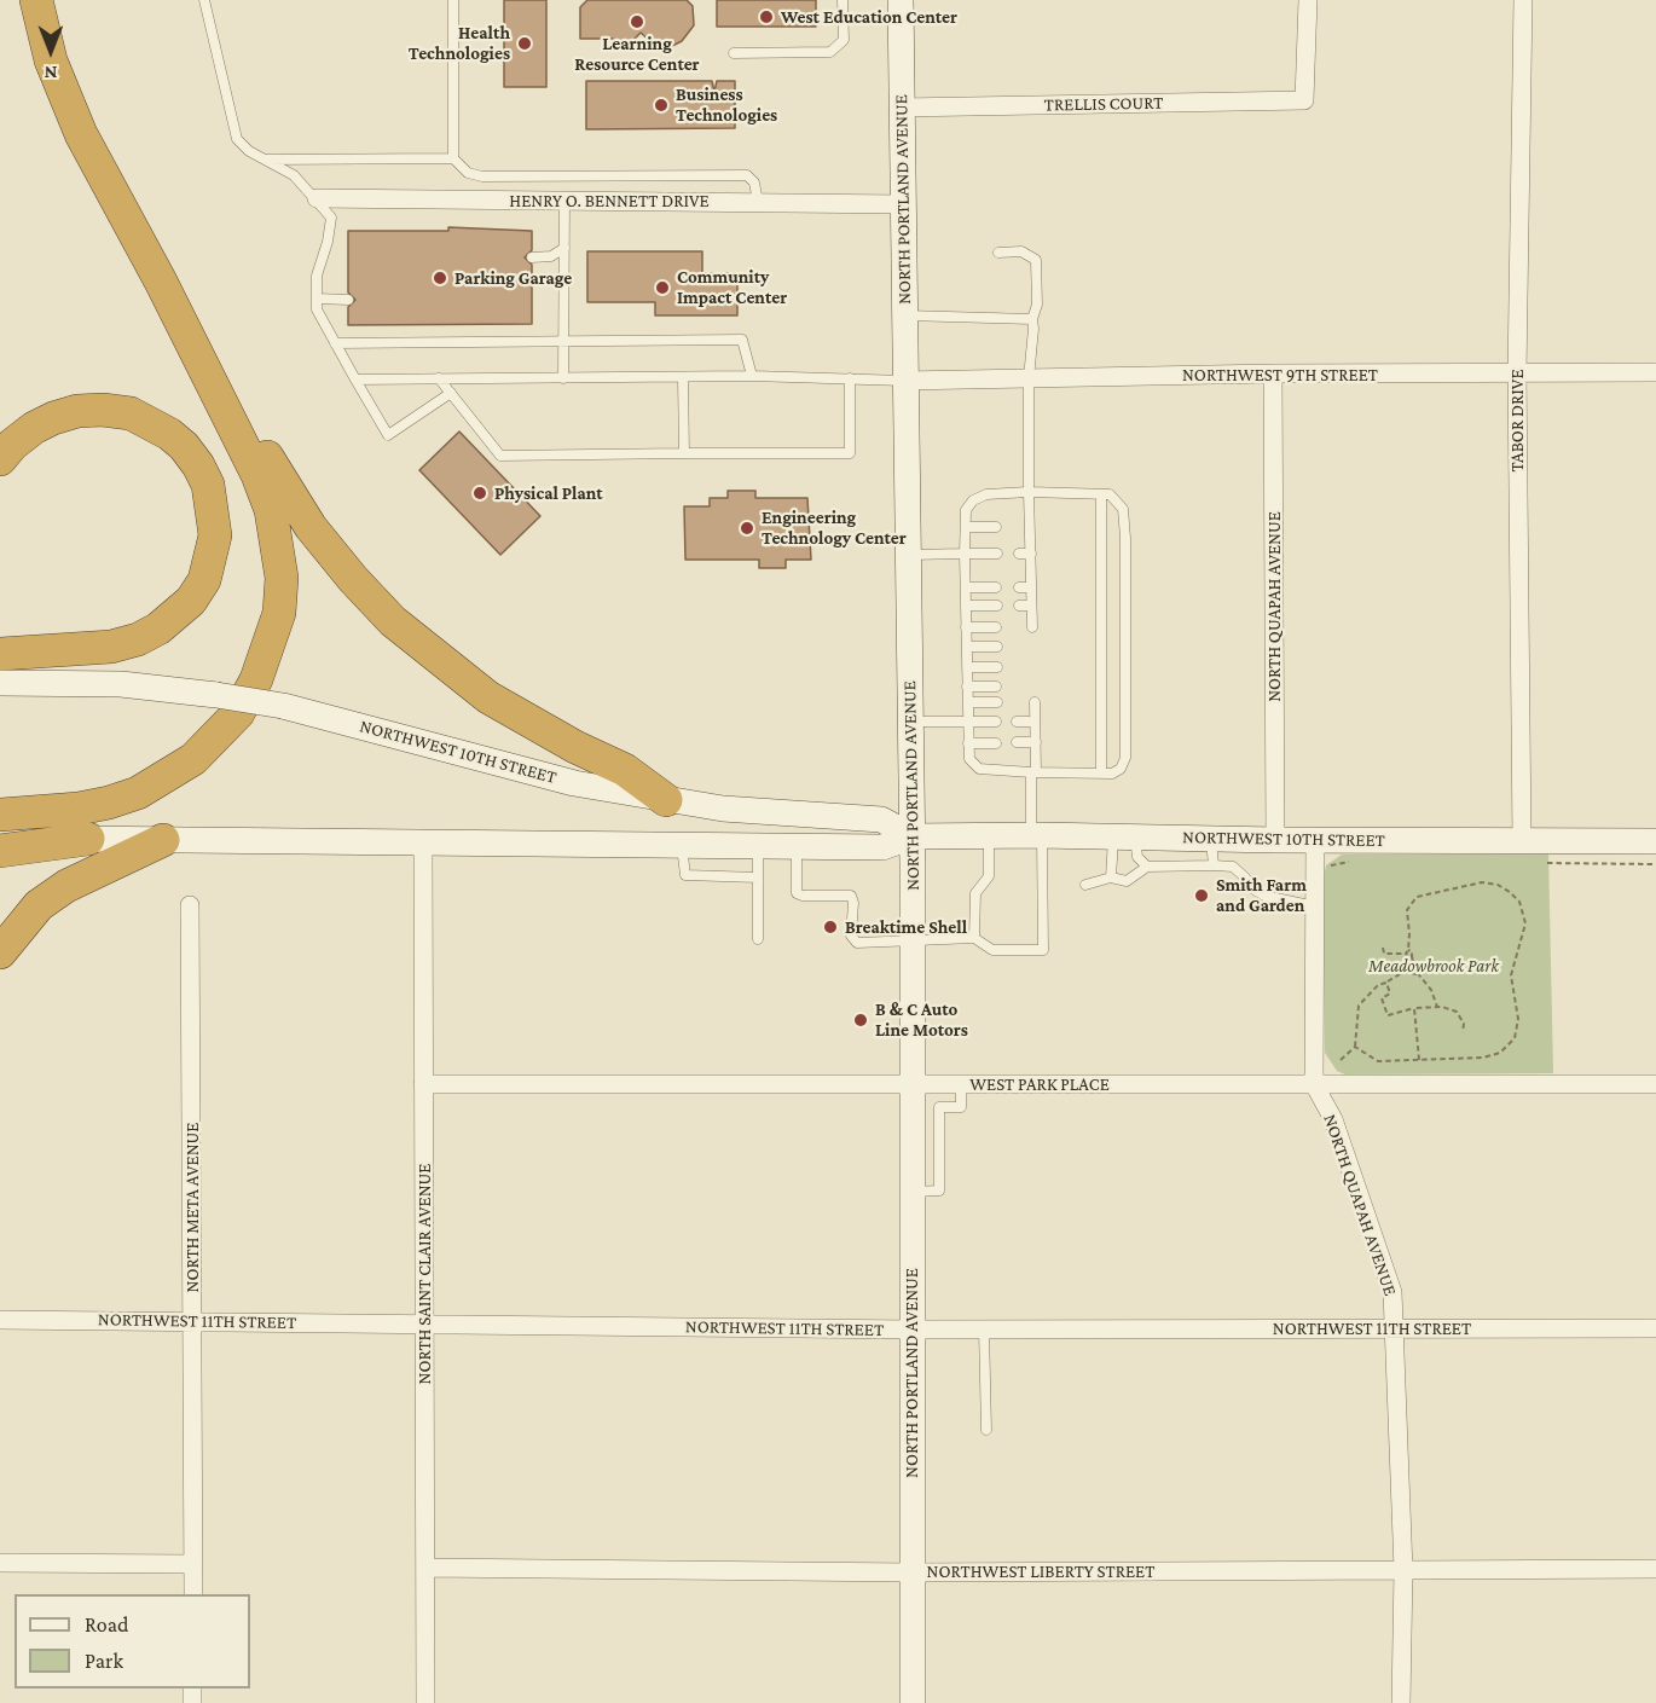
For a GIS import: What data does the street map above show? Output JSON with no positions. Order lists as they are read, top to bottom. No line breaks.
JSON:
{"streets":{"main road":["NORTH PORTLAND AVENUE","NORTHWEST 10TH STREET"],"street":["TRELLIS COURT","HENRY O. BENNETT DRIVE","NORTHWEST 9TH STREET","TABOR DRIVE","NORTH QUAPAH AVENUE","WEST PARK PLACE","NORTH META AVENUE","NORTH SAINT CLAIR AVENUE","NORTHWEST 11TH STREET","NORTHWEST LIBERTY STREET"]},"crossings":[["TRELLIS COURT","NORTH PORTLAND AVENUE"],["NORTH PORTLAND AVENUE","HENRY O. BENNETT DRIVE"],["NORTH PORTLAND AVENUE","NORTHWEST 9TH STREET"],["NORTH PORTLAND AVENUE","NORTHWEST 10TH STREET"],["NORTH PORTLAND AVENUE","WEST PARK PLACE"],["NORTH PORTLAND AVENUE","NORTHWEST 11TH STREET"],["NORTH PORTLAND AVENUE","NORTHWEST LIBERTY STREET"],["NORTHWEST 9TH STREET","TABOR DRIVE"],["NORTHWEST 9TH STREET","NORTH QUAPAH AVENUE"],["TABOR DRIVE","NORTHWEST 10TH STREET"],["NORTH QUAPAH AVENUE","NORTHWEST 10TH STREET"],["NORTH QUAPAH AVENUE","WEST PARK PLACE"],["NORTH QUAPAH AVENUE","NORTHWEST 11TH STREET"],["NORTH QUAPAH AVENUE","NORTHWEST LIBERTY STREET"],["NORTHWEST 10TH STREET","NORTH SAINT CLAIR AVENUE"],["WEST PARK PLACE","NORTH SAINT CLAIR AVENUE"],["NORTH META AVENUE","NORTHWEST 11TH STREET"],["NORTH SAINT CLAIR AVENUE","NORTHWEST 11TH STREET"],["NORTH SAINT CLAIR AVENUE","NORTHWEST LIBERTY STREET"]],"parks":["Meadowbrook Park"],"places":["West Education Center","Learning Resource Center","Health Technologies","Business Technologies","Parking Garage","Community Impact Center","Physical Plant","Engineering Technology Center","Smith Farm and Garden","Breaktime Shell","B & C Auto Line Motors"],"legend":["Road","Park"],"north":"bottom"}
